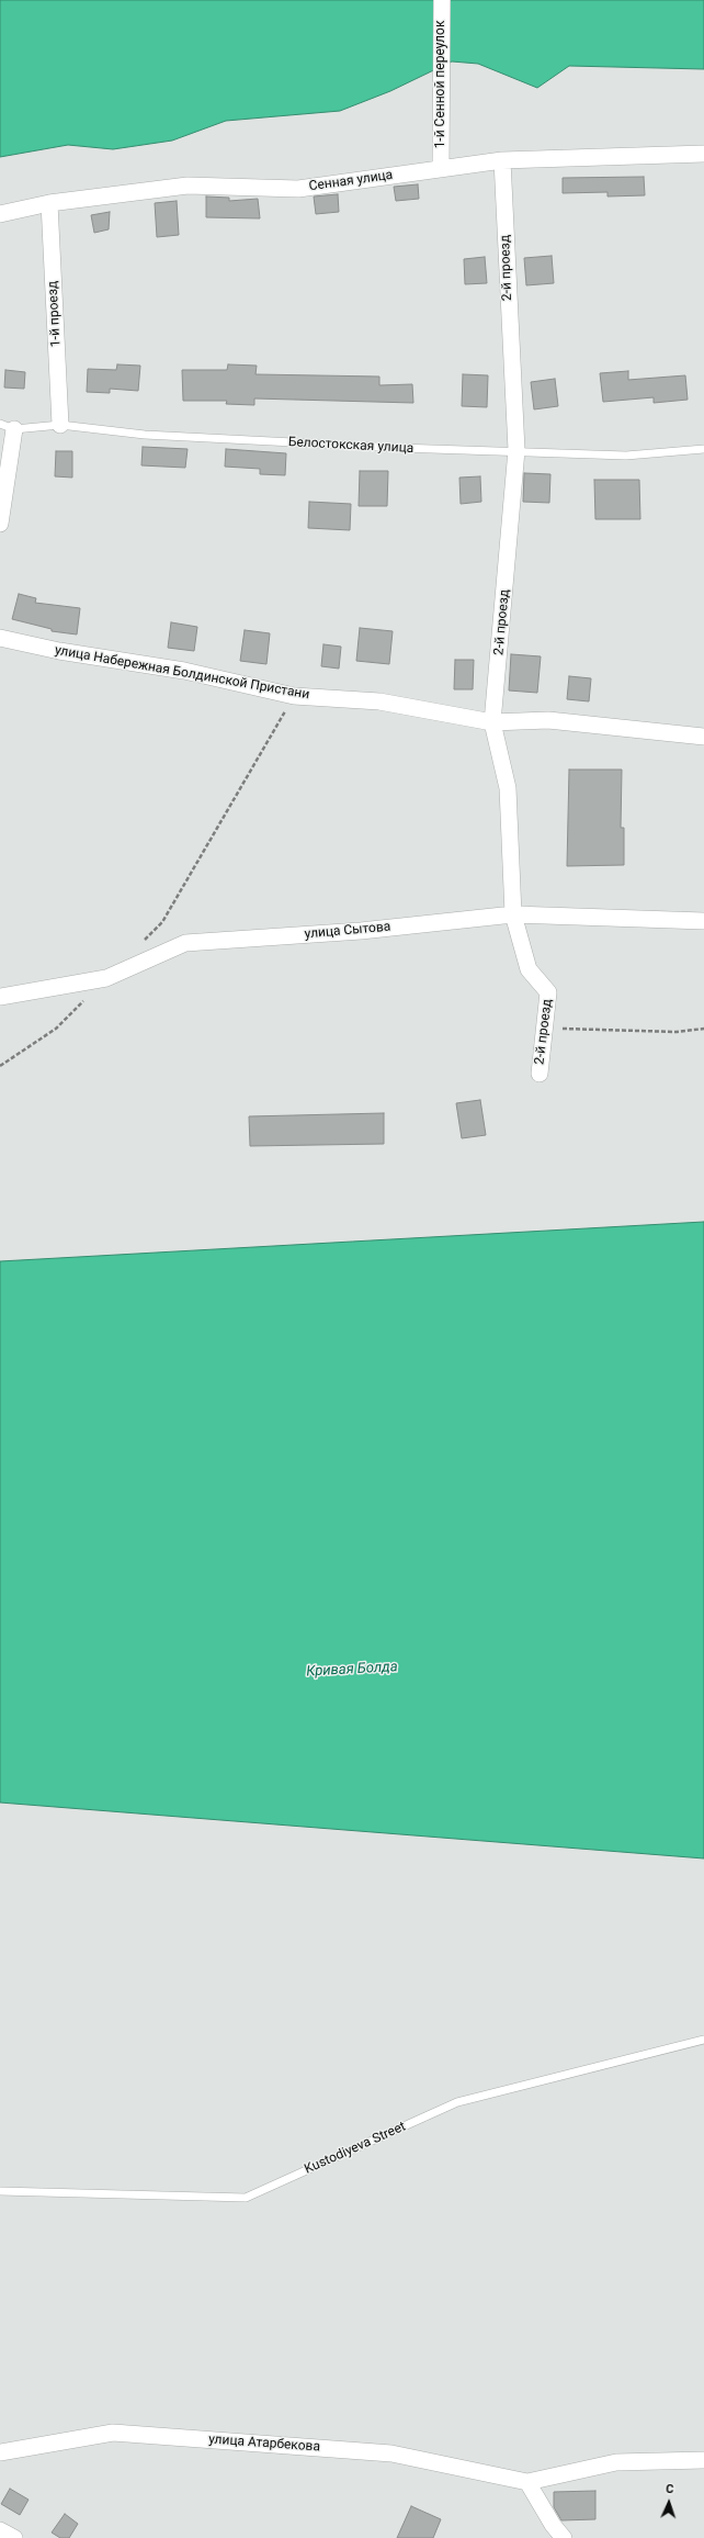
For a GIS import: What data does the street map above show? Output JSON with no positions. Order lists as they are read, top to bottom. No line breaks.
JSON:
{"streets":{"street":["1-й Сенной переулок","Сенная улица","2-й проезд","1-й проезд","улица Набережная Болдинской Пристани","улица Сытова","улица Атарбекова"],"lane":["Белостокская улица","Kustodiyeva Street"]},"crossings":[["1-й Сенной переулок","Сенная улица"],["Сенная улица","2-й проезд"],["Сенная улица","1-й проезд"],["2-й проезд","Белостокская улица"],["2-й проезд","улица Набережная Болдинской Пристани"],["2-й проезд","улица Сытова"],["1-й проезд","Белостокская улица"]],"water":["Кривая Болда"],"north":"top"}
